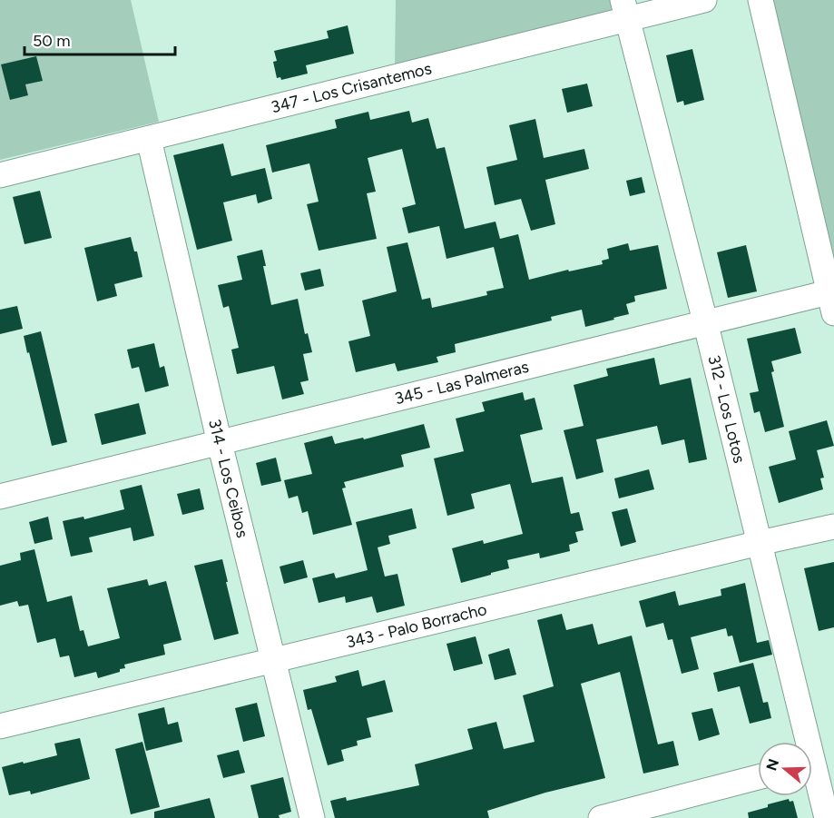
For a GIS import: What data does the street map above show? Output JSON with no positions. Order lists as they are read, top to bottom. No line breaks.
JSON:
{"streets":{"street":["347 - Los Crisantemos","345 - Las Palmeras","312 - Los Lotos","314 - Los Ceibos","343 - Palo Borracho"]},"crossings":[["347 - Los Crisantemos","312 - Los Lotos"],["347 - Los Crisantemos","314 - Los Ceibos"],["345 - Las Palmeras","312 - Los Lotos"],["345 - Las Palmeras","314 - Los Ceibos"],["312 - Los Lotos","343 - Palo Borracho"],["314 - Los Ceibos","343 - Palo Borracho"]],"scale_bar":"50 m","north":"left"}
